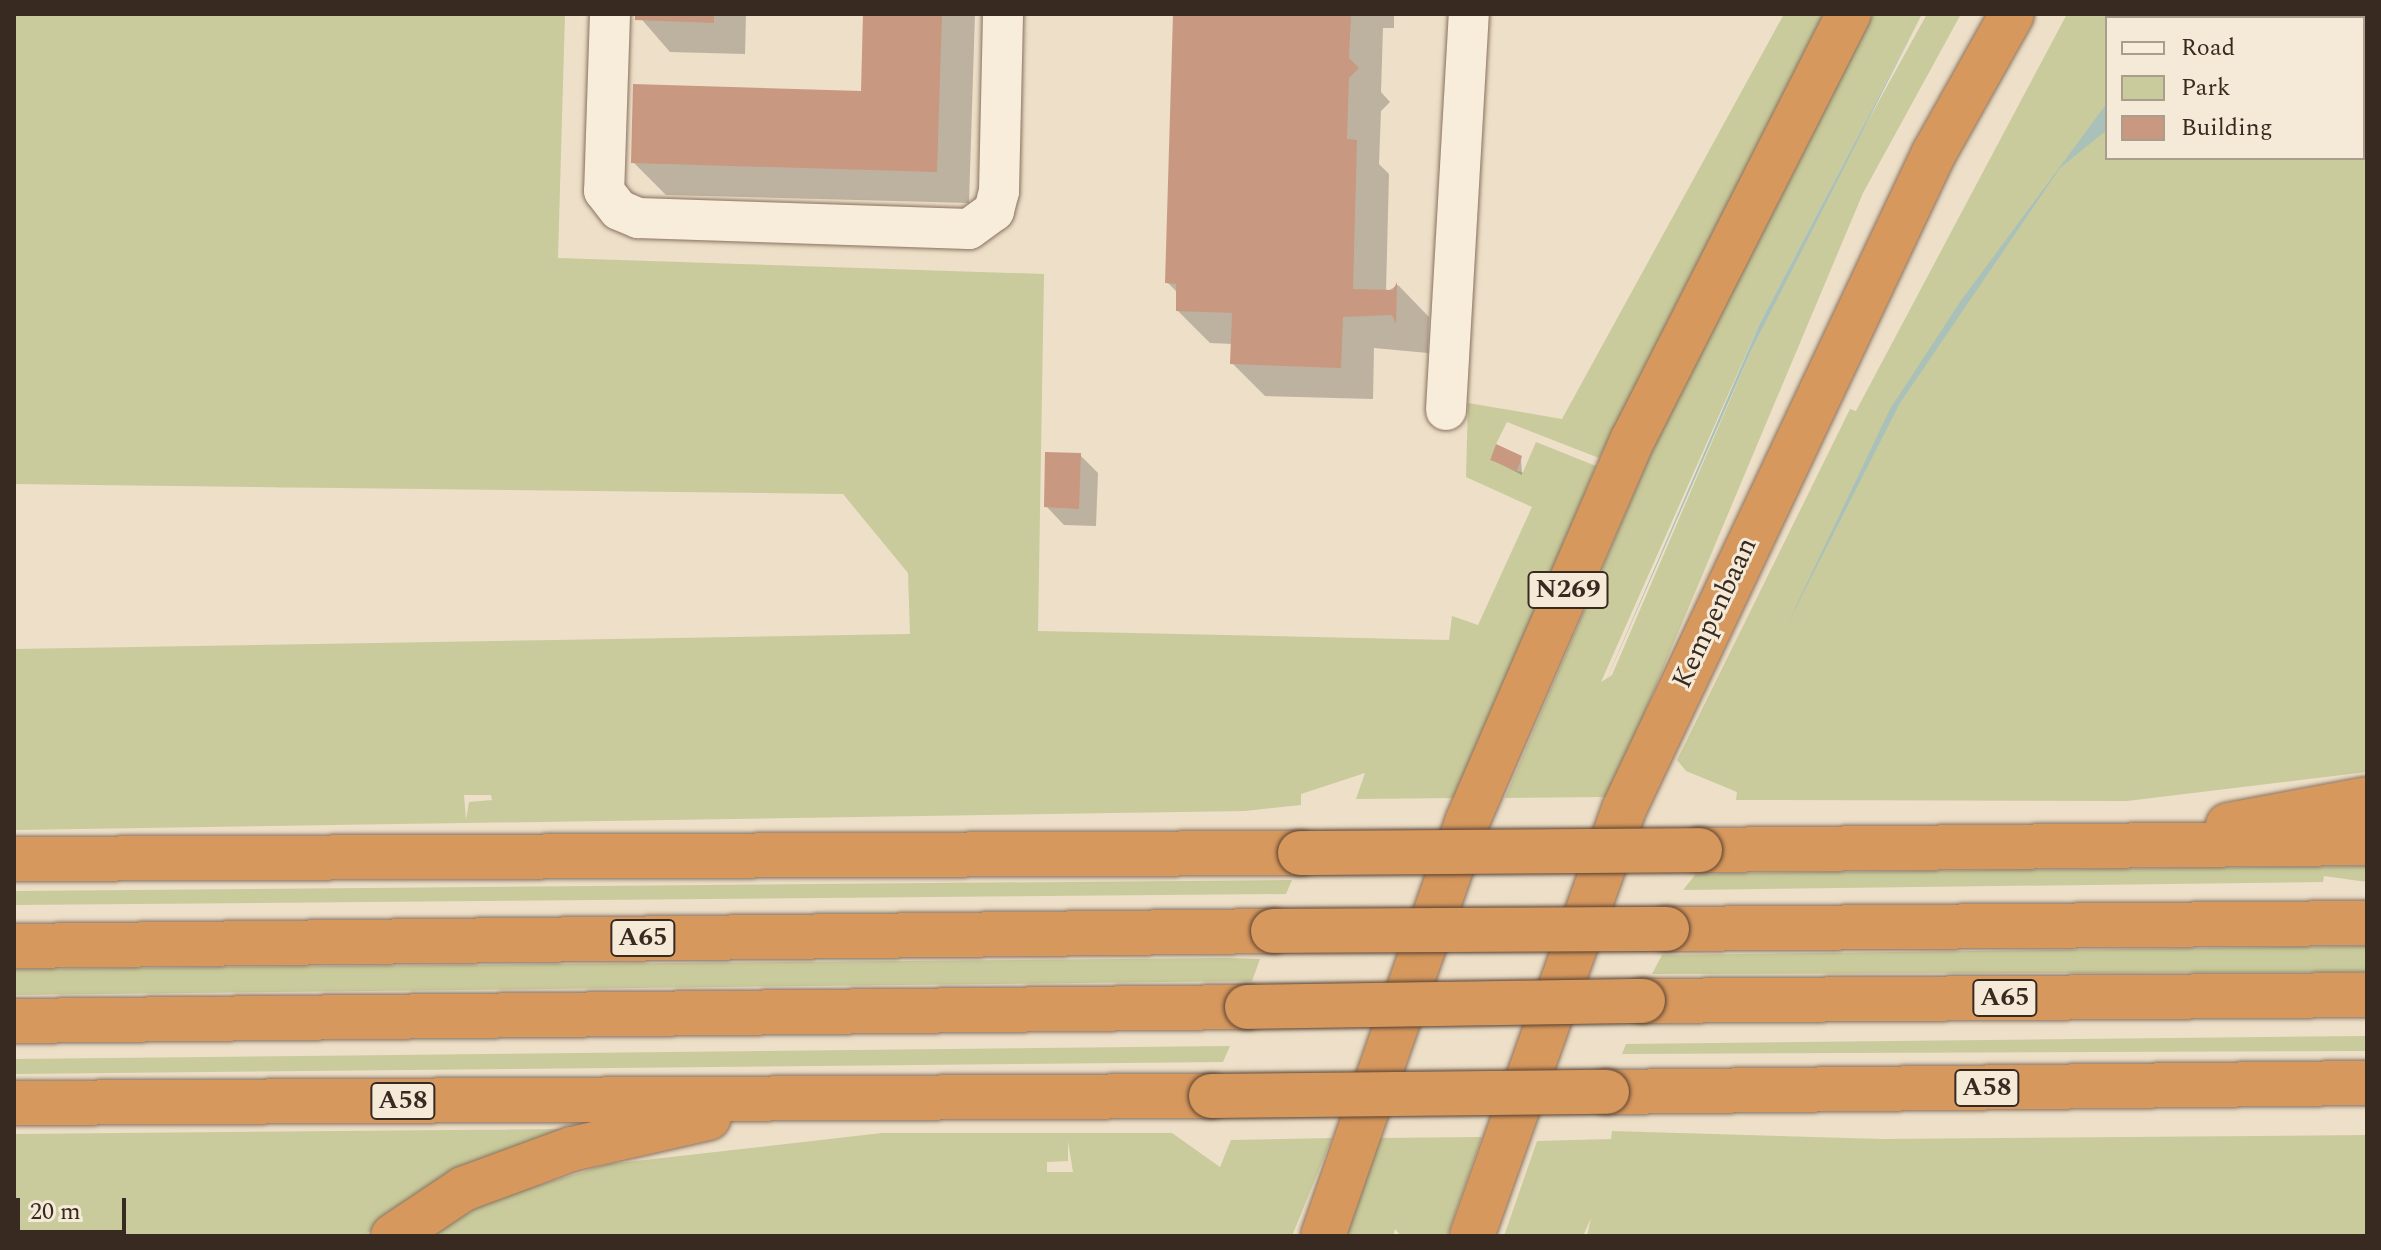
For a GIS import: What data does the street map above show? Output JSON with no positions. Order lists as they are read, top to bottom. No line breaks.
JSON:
{"streets":{"highway":["N269","Kempenbaan","A65","A58"]},"legend":["Road","Park","Building"],"scale_bar":"20 m"}
